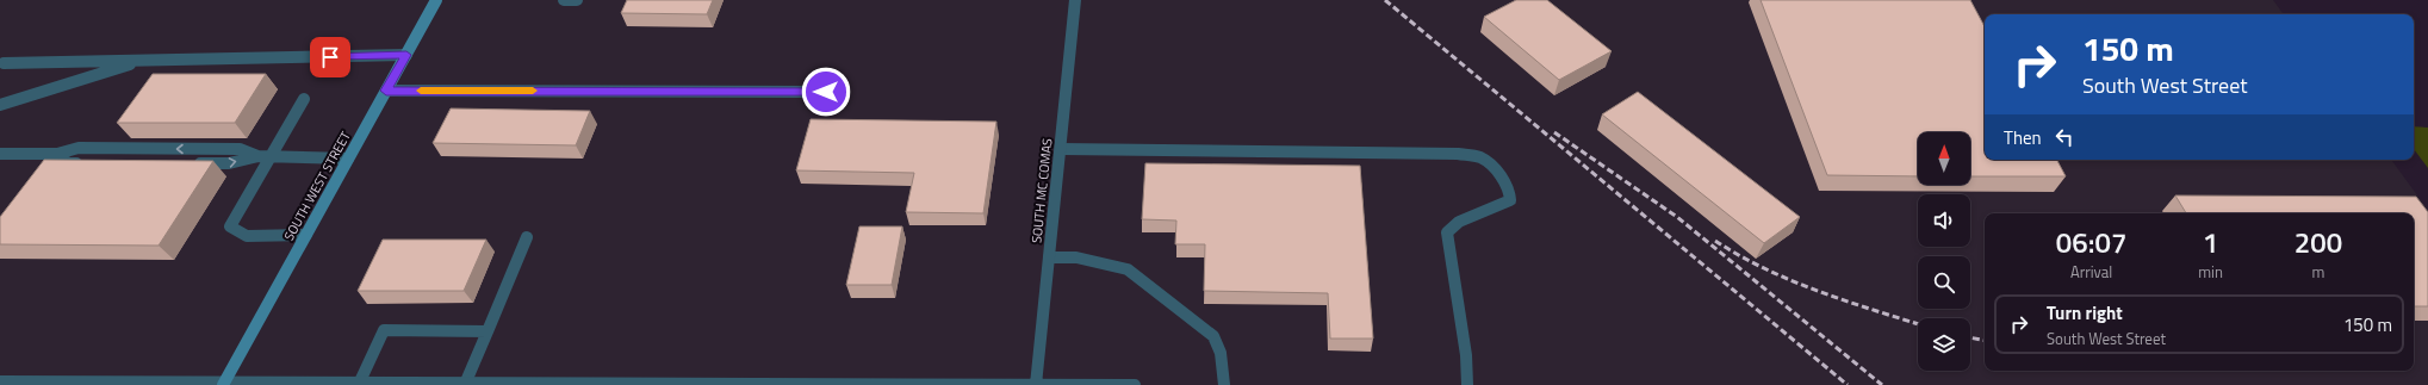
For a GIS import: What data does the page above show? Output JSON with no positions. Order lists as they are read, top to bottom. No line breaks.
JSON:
{"streets":{"main road":["SOUTH WEST STREET"],"street":["SOUTH MC COMAS"]},"north":"top","page":{"turn":["150 m","South West Street"],"then":"Then","eta":["06:07","Arrival","1","min","200","m"],"list":[{"name":"Turn right","note":"South West Street","value":"150 m"}]}}
